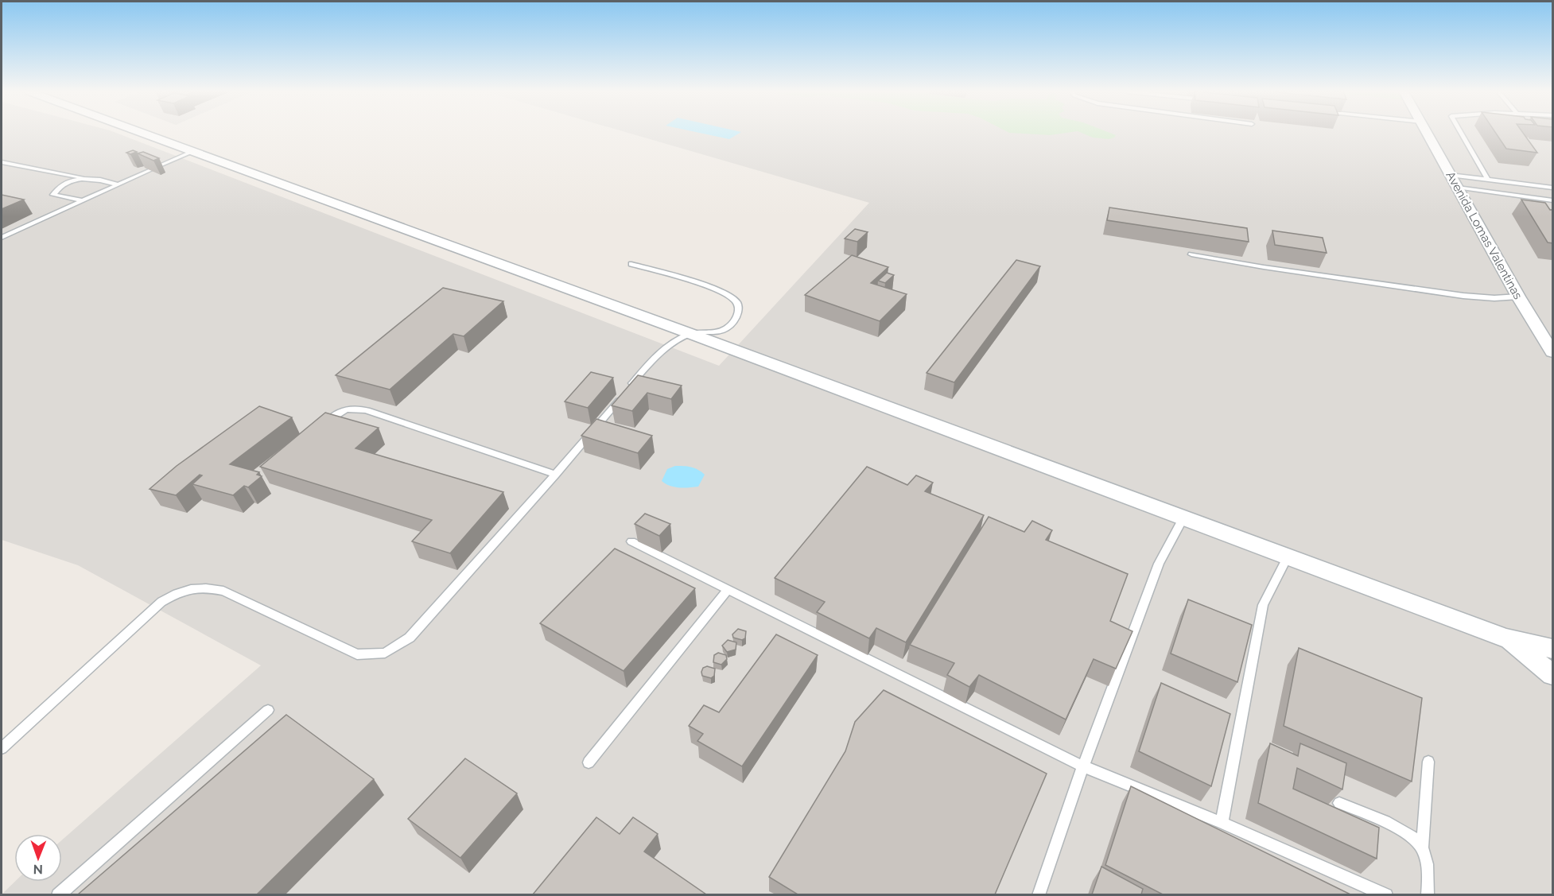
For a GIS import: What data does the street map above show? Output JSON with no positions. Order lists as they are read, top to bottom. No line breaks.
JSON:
{"streets":{"street":["Avenida Lomas Valentinas"]},"north":"bottom"}
